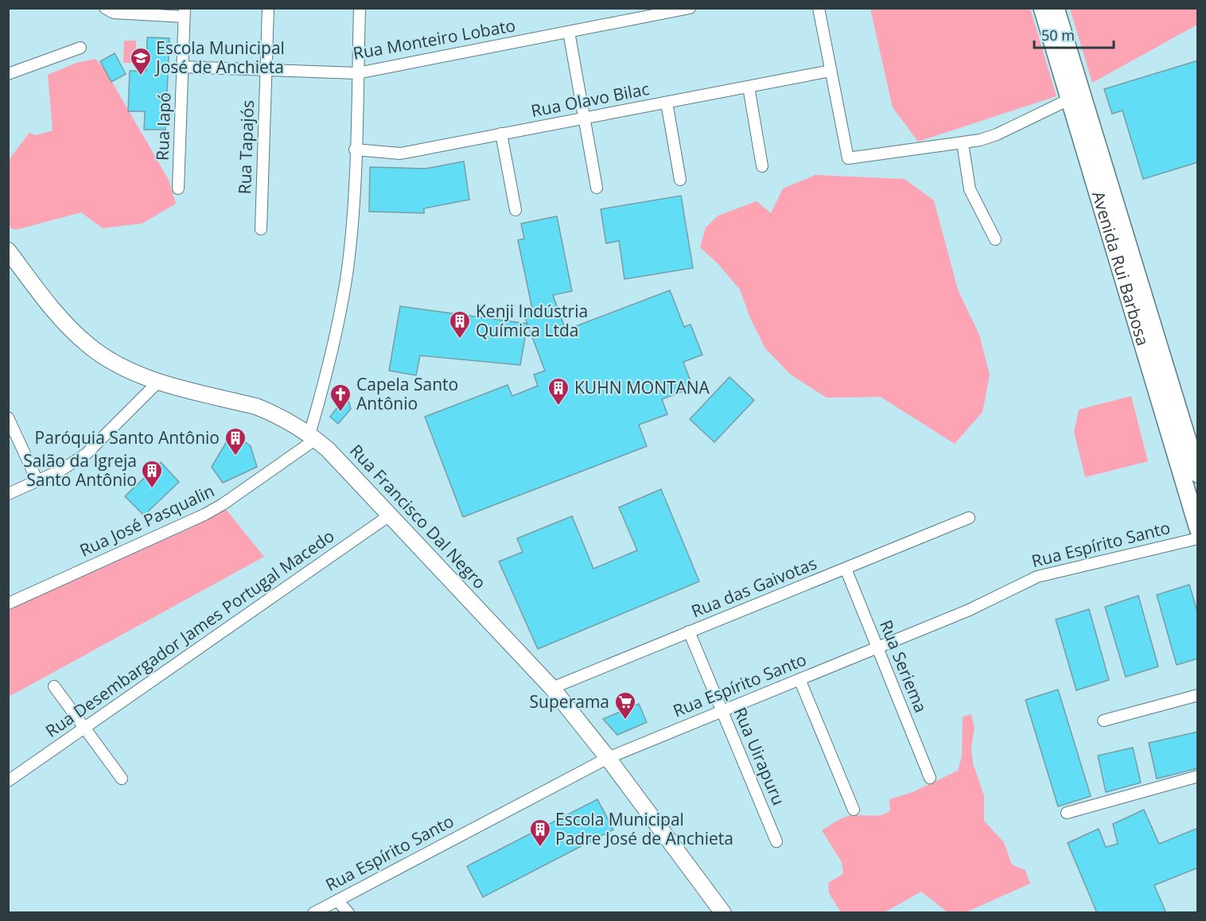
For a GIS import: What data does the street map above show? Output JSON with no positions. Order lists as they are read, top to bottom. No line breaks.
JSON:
{"streets":{"main road":["Avenida Rui Barbosa"],"street":["Rua Monteiro Lobato","Rua Olavo Bilac","Rua Iapó","Rua Tapajós","Rua Francisco Dal Negro","Rua José Pasqualin","Rua Espírito Santo","Rua das Gaivotas","Rua Desembargador James Portugal Macedo","Rua Seriema","Rua Uirapuru"]},"crossings":[["Rua Monteiro Lobato","Rua Iapó"],["Rua Monteiro Lobato","Rua Tapajós"],["Rua Francisco Dal Negro","Rua José Pasqualin"],["Rua Francisco Dal Negro","Rua Espírito Santo"],["Rua Francisco Dal Negro","Rua das Gaivotas"],["Rua Francisco Dal Negro","Rua Desembargador James Portugal Macedo"],["Rua Espírito Santo","Rua Seriema"],["Rua Espírito Santo","Rua Uirapuru"],["Rua das Gaivotas","Rua Seriema"],["Rua das Gaivotas","Rua Uirapuru"]],"places":{"school or university":["Escola Municipal José de Anchieta"],"building":["Kenji Indústria Química Ltda","KUHN MONTANA","Paróquia Santo Antônio","Salão da Igreja Santo Antônio","Escola Municipal Padre José de Anchieta"],"church":["Capela Santo Antônio"],"supermarket":["Superama"]},"scale_bar":"50 m"}
